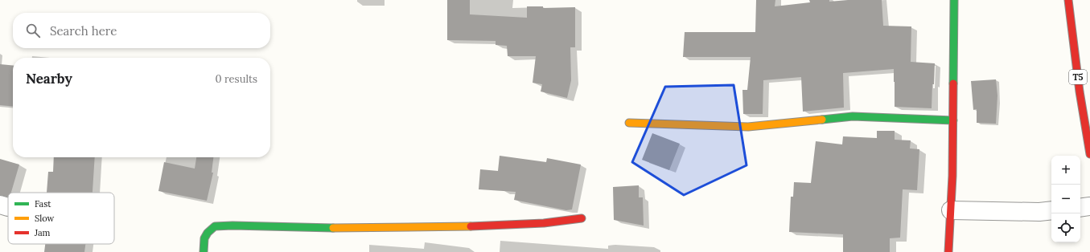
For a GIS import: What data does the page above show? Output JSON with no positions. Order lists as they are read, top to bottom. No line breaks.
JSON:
{"streets":{"main road":["T5"]},"legend":["Fast","Slow","Jam"],"page":{"search":"Search here","heading":["Nearby","0 results"],"map_buttons":["+","−"]}}
